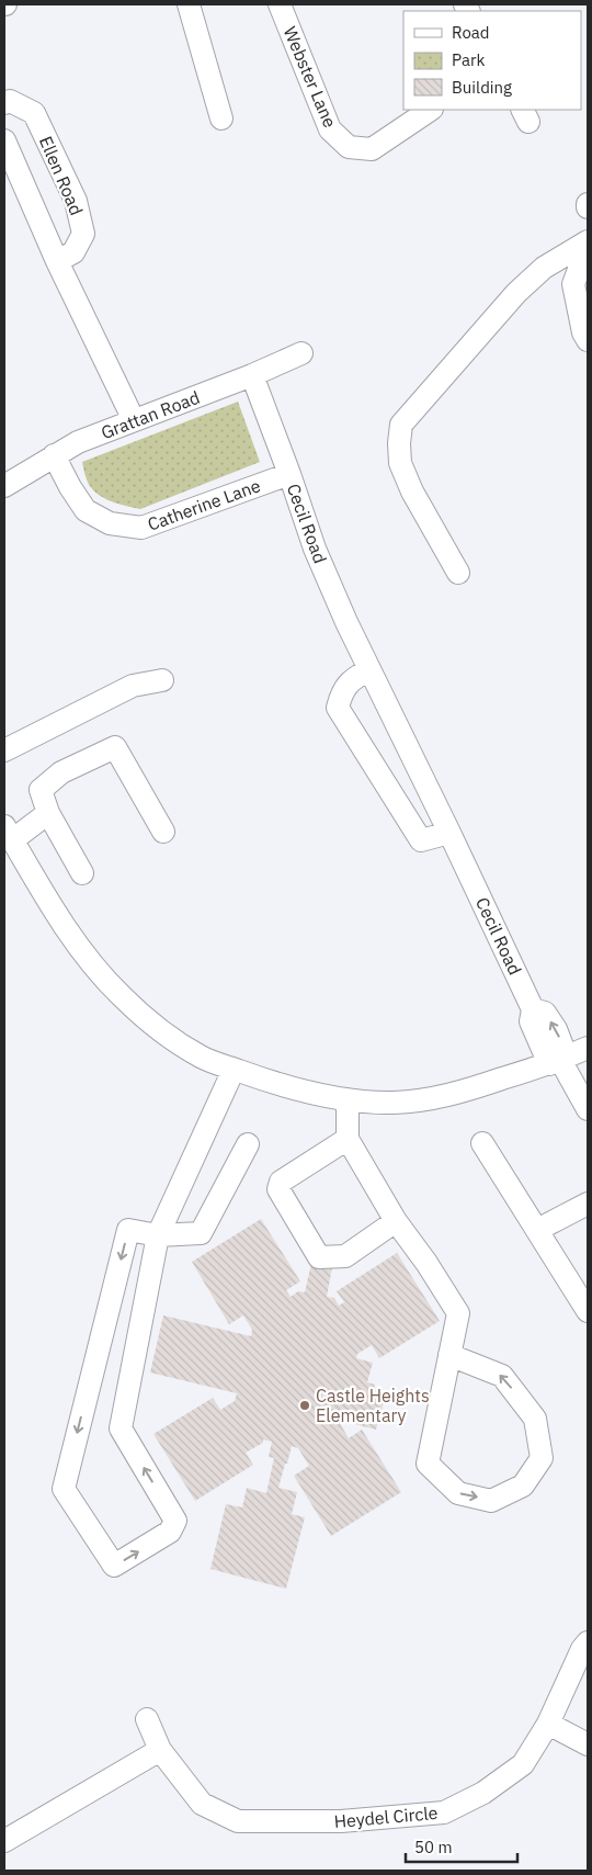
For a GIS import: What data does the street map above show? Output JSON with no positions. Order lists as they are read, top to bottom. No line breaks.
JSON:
{"streets":{"street":["Webster Lane","Ellen Road","Grattan Road","Catherine Lane","Cecil Road","Heydel Circle"]},"crossings":[["Grattan Road","Catherine Lane"],["Grattan Road","Cecil Road"],["Catherine Lane","Cecil Road"]],"places":["Castle Heights Elementary"],"legend":["Road","Park","Building"],"scale_bar":"50 m"}
